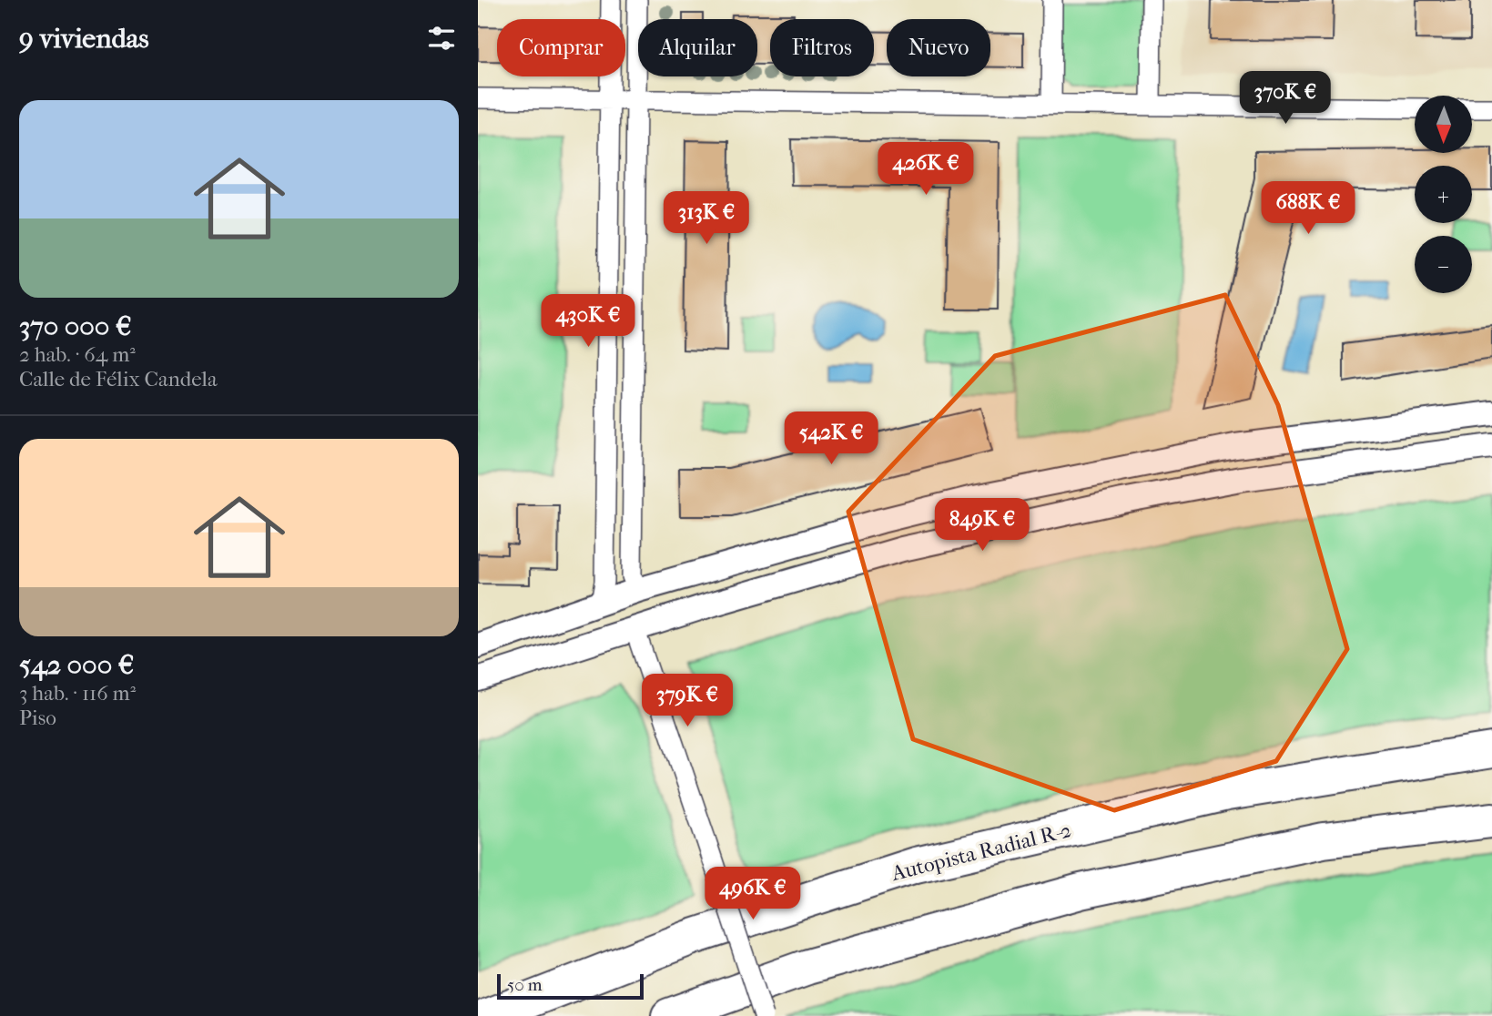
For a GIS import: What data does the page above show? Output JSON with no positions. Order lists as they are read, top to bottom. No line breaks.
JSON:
{"streets":{"highway":["Autopista Radial R-2"]},"scale_bar":"50 m","north":"bottom","page":{"heading":"9 viviendas","chip":["Comprar","Alquilar","Filtros","Nuevo"],"price":["370K €","426K €","688K €","313K €","430K €","542K €","849K €","379K €","496K €"],"list":[{"name":"370 000 €","note":"2 hab. · 64 m² · Calle de Félix Candela"},{"name":"542 000 €","note":"3 hab. · 116 m² · Piso"}],"map_buttons":["+","−"],"scale":"50 m"}}
